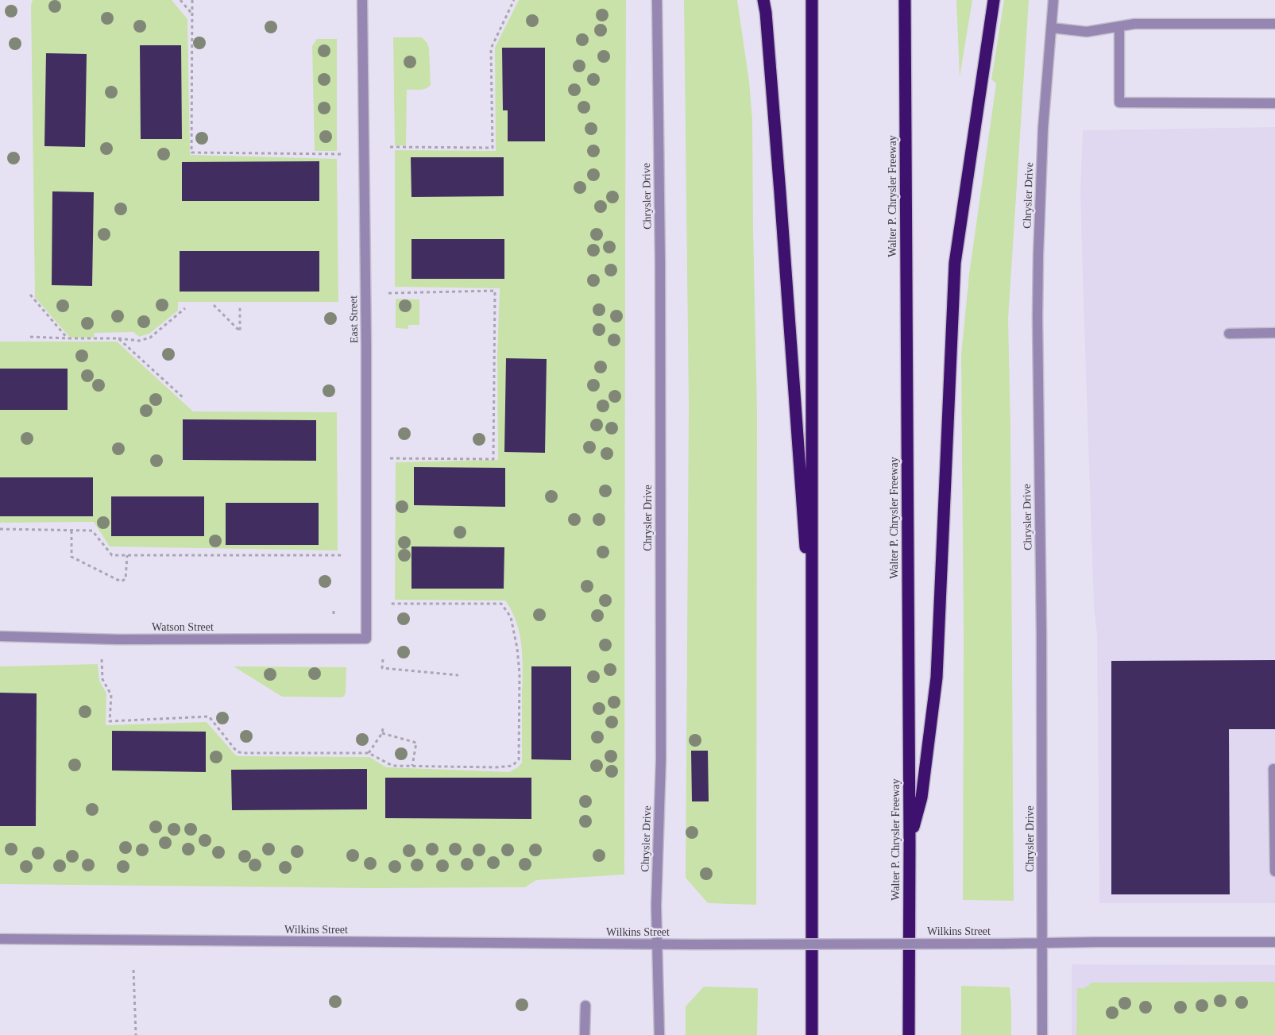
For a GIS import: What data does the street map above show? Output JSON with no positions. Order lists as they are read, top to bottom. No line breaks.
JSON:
{"streets":{"highway":["Walter P. Chrysler Freeway"],"street":["Chrysler Drive","East Street","Watson Street","Wilkins Street"]},"crossings":[["Chrysler Drive","Wilkins Street"],["East Street","Watson Street"]]}
